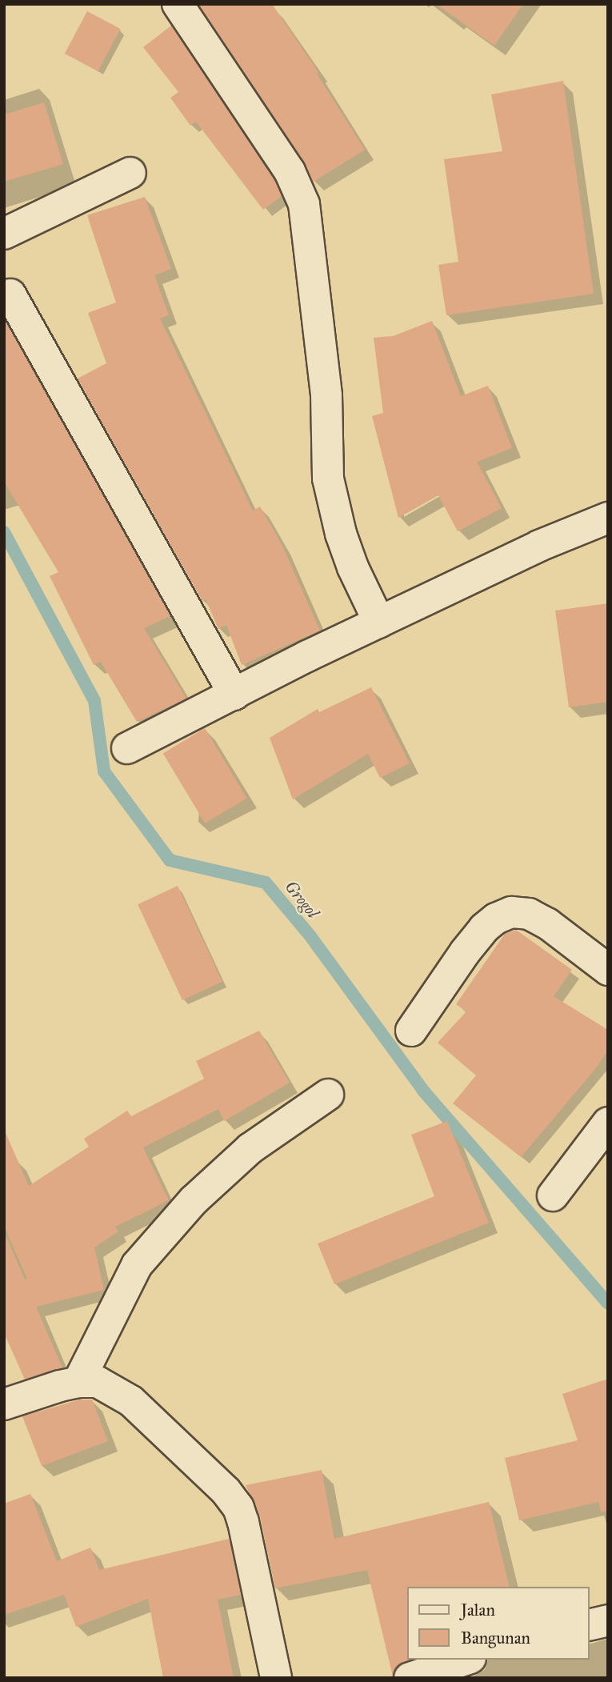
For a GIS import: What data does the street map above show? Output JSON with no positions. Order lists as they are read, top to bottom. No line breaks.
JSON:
{"water":["Grogol"],"legend":["Jalan","Bangunan"]}
